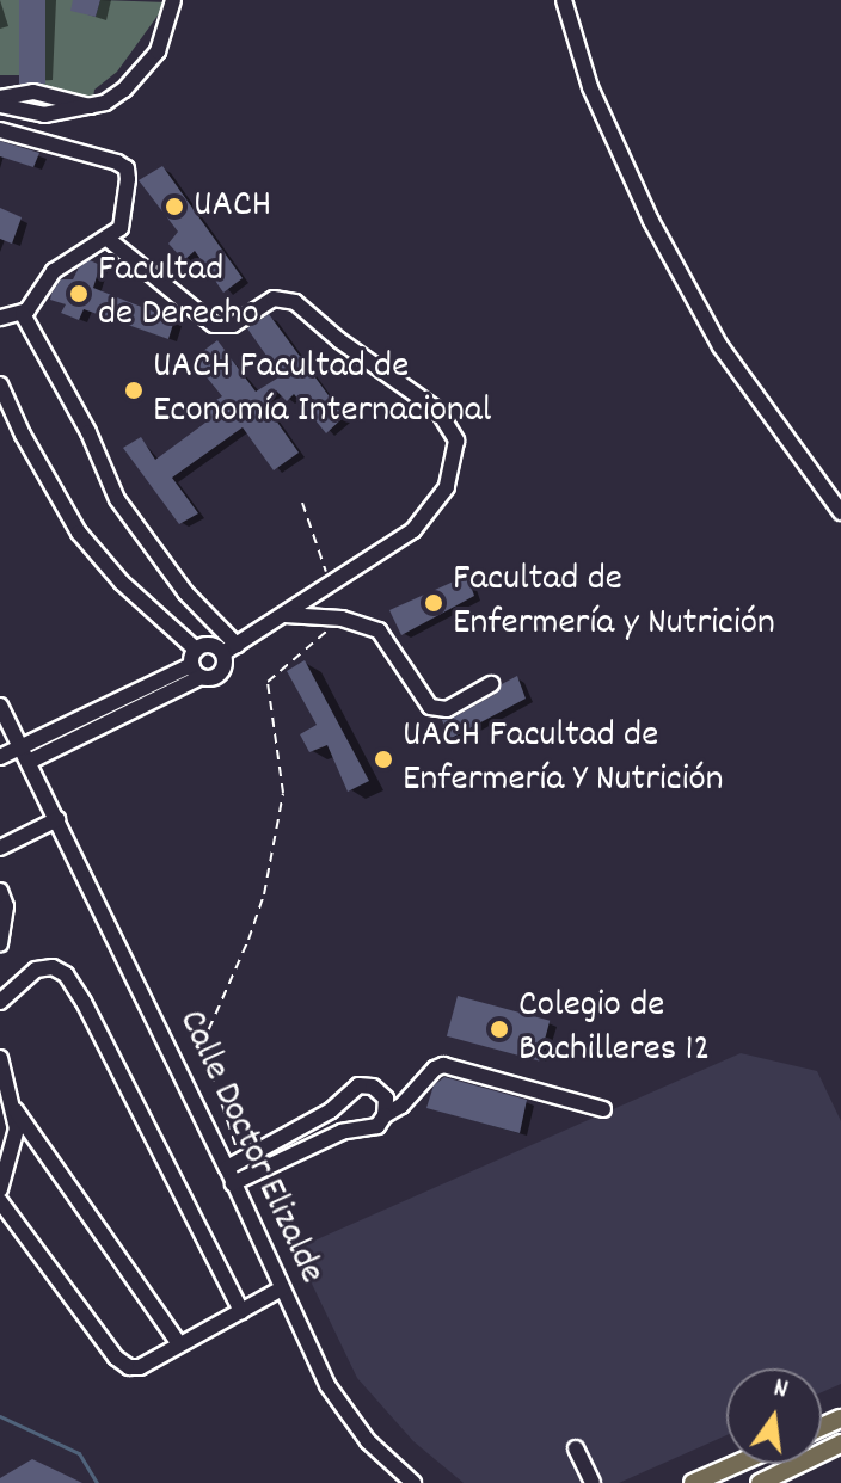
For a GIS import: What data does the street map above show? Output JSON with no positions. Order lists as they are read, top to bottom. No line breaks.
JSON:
{"streets":{"street":["Calle Doctor Elizalde"]},"places":["UACH","Facultad de Derecho","UACH Facultad de Economía Internacional","Facultad de Enfermería y Nutrición","UACH Facultad de Enfermería Y Nutrición","Colegio de Bachilleres 12"],"north":"top"}
